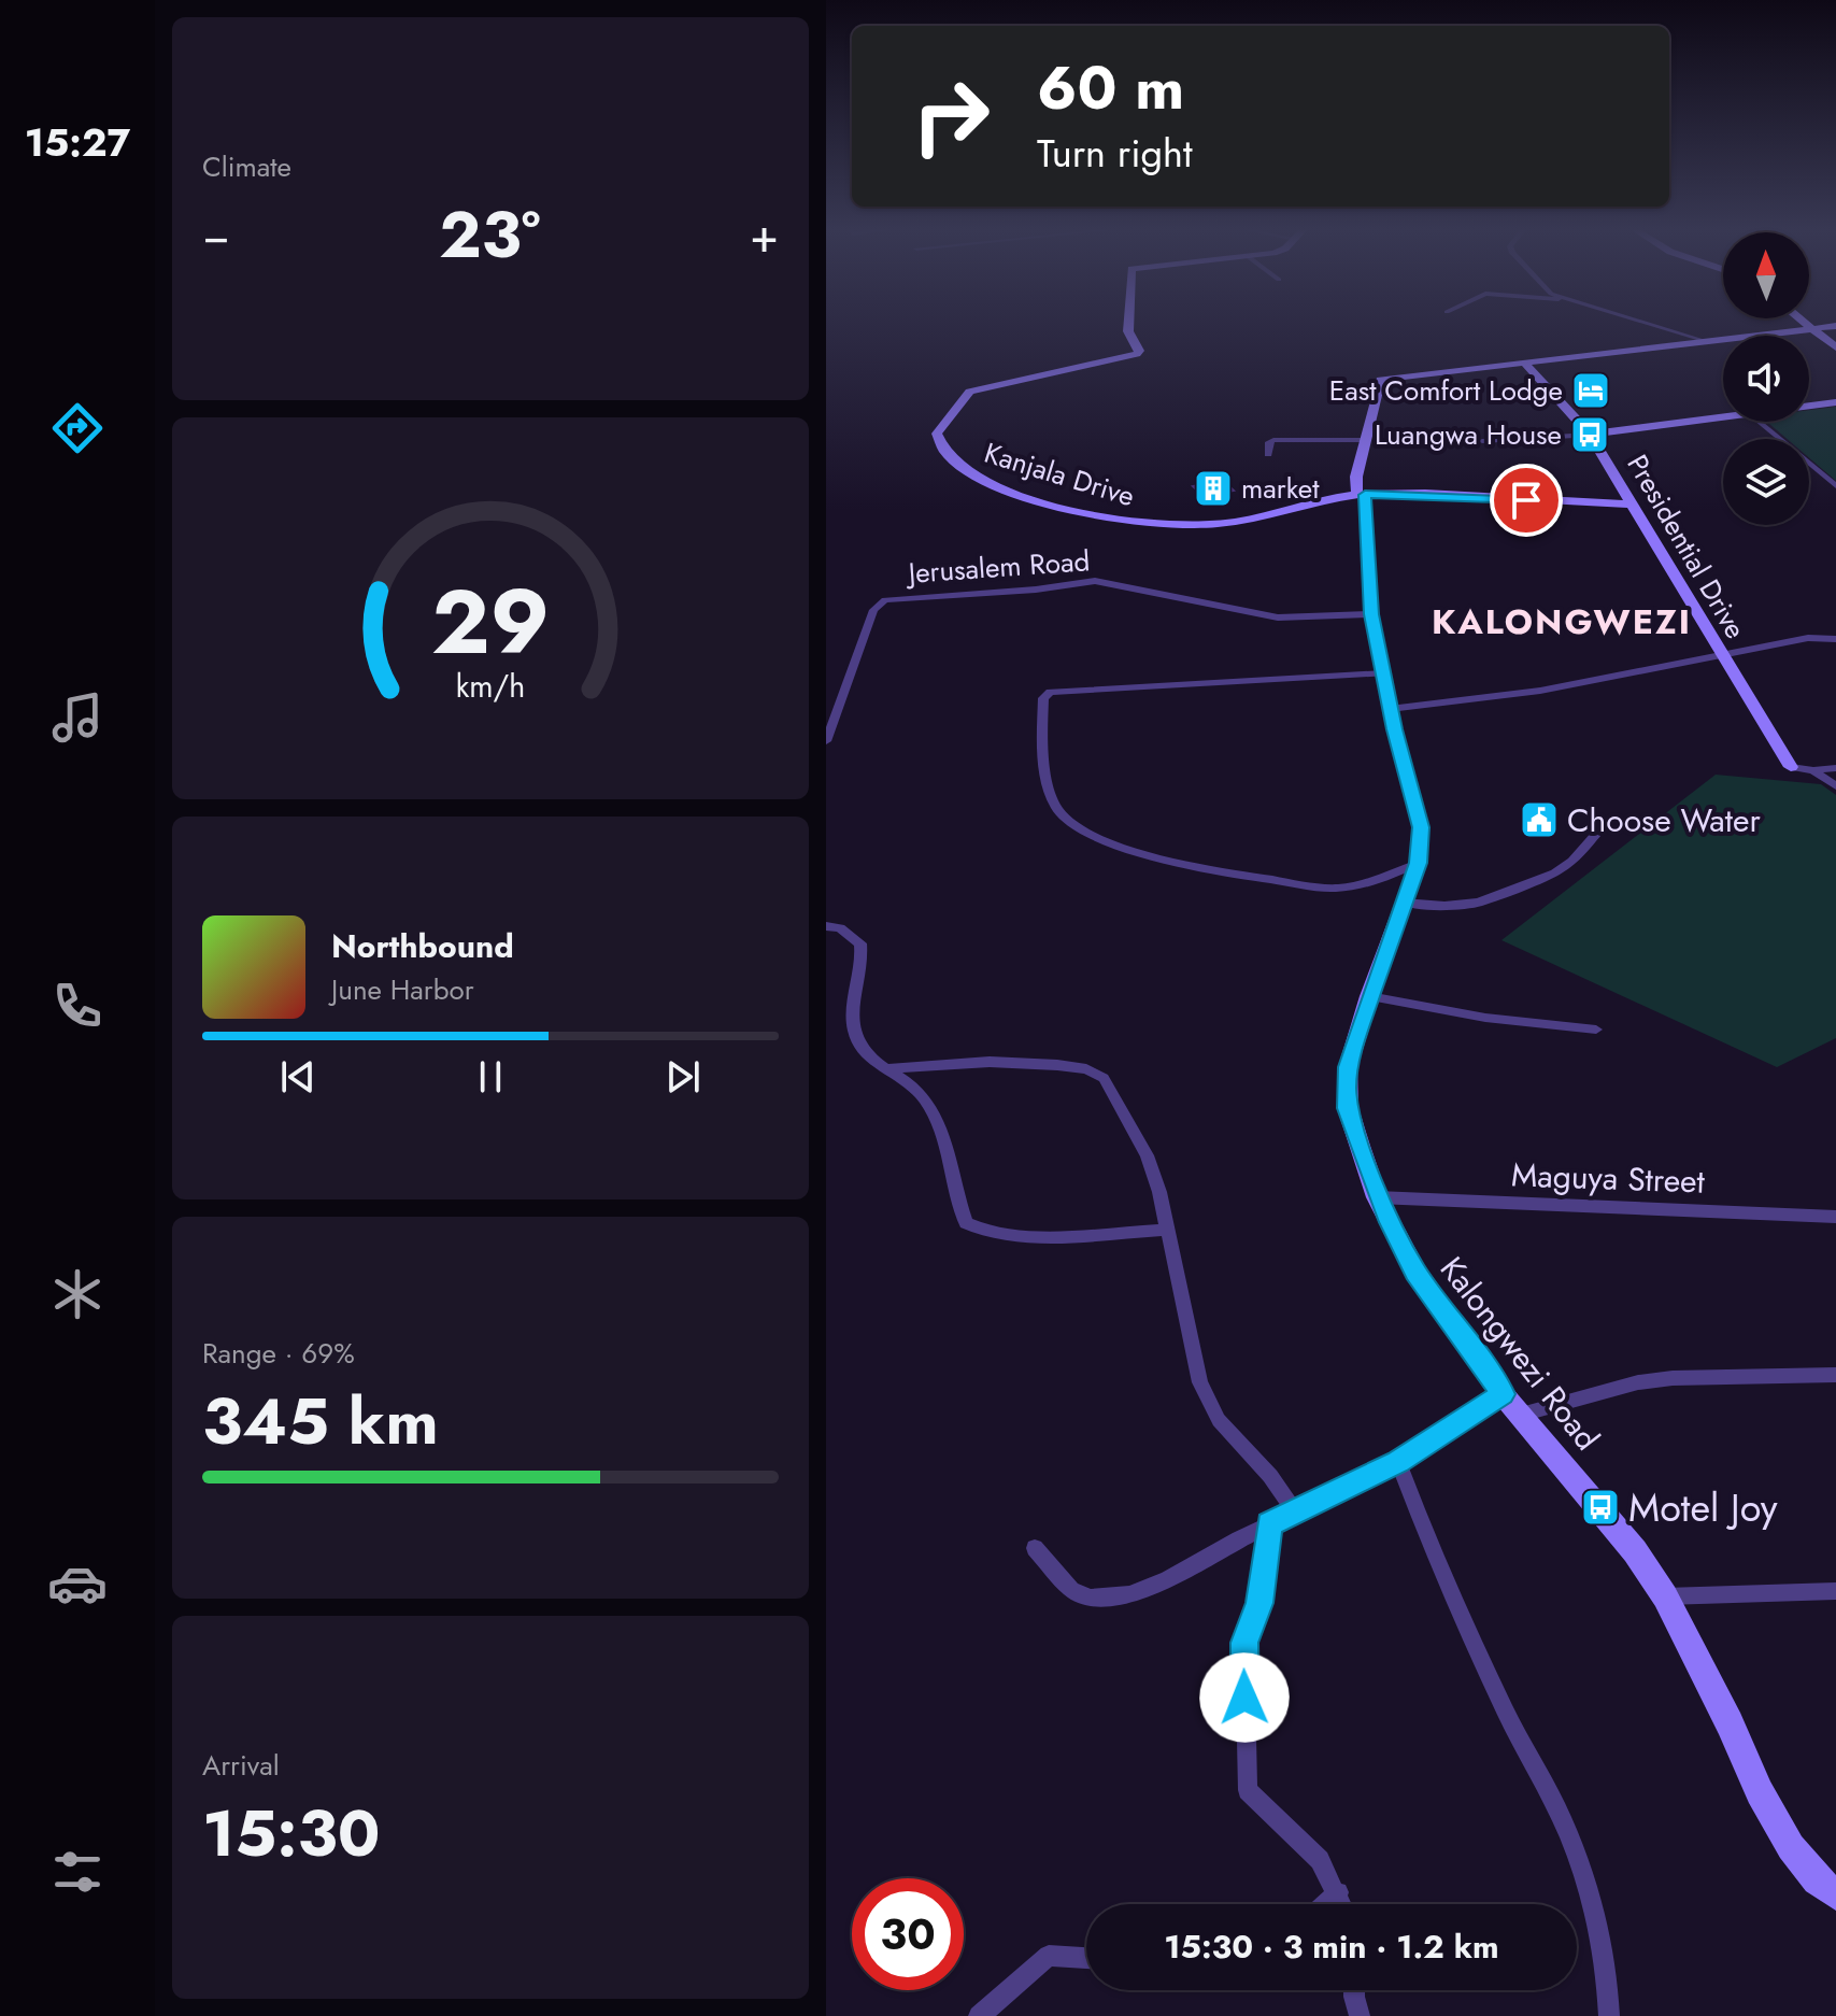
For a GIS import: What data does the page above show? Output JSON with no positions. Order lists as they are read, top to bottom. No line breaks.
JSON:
{"streets":{"street":["Kanjala Drive","Presidential Drive","Jerusalem Road","Maguya Street","Kalongwezi Road"]},"crossings":[["Kanjala Drive","Presidential Drive"],["Kanjala Drive","Kalongwezi Road"],["Presidential Drive","Kalongwezi Road"],["Jerusalem Road","Kalongwezi Road"],["Maguya Street","Kalongwezi Road"]],"districts":["KALONGWEZI"],"places":{"hotel":["East Comfort Lodge"],"bus stop":["Luangwa House","Motel Joy"],"building":["market"],"public building":["Choose Water"]},"north":"top","page":{"tabs":"15:27","tile":["Climate",["Range · 69%","345 km"],["Arrival","15:30"]],"turn":["60 m","Turn right"],"heat":["−","23°","+"],"song":["Northbound","June Harbor"],"limit":"30","trip":"15:30 · 3 min · 1.2 km","gauge":["29","km/h"]}}
